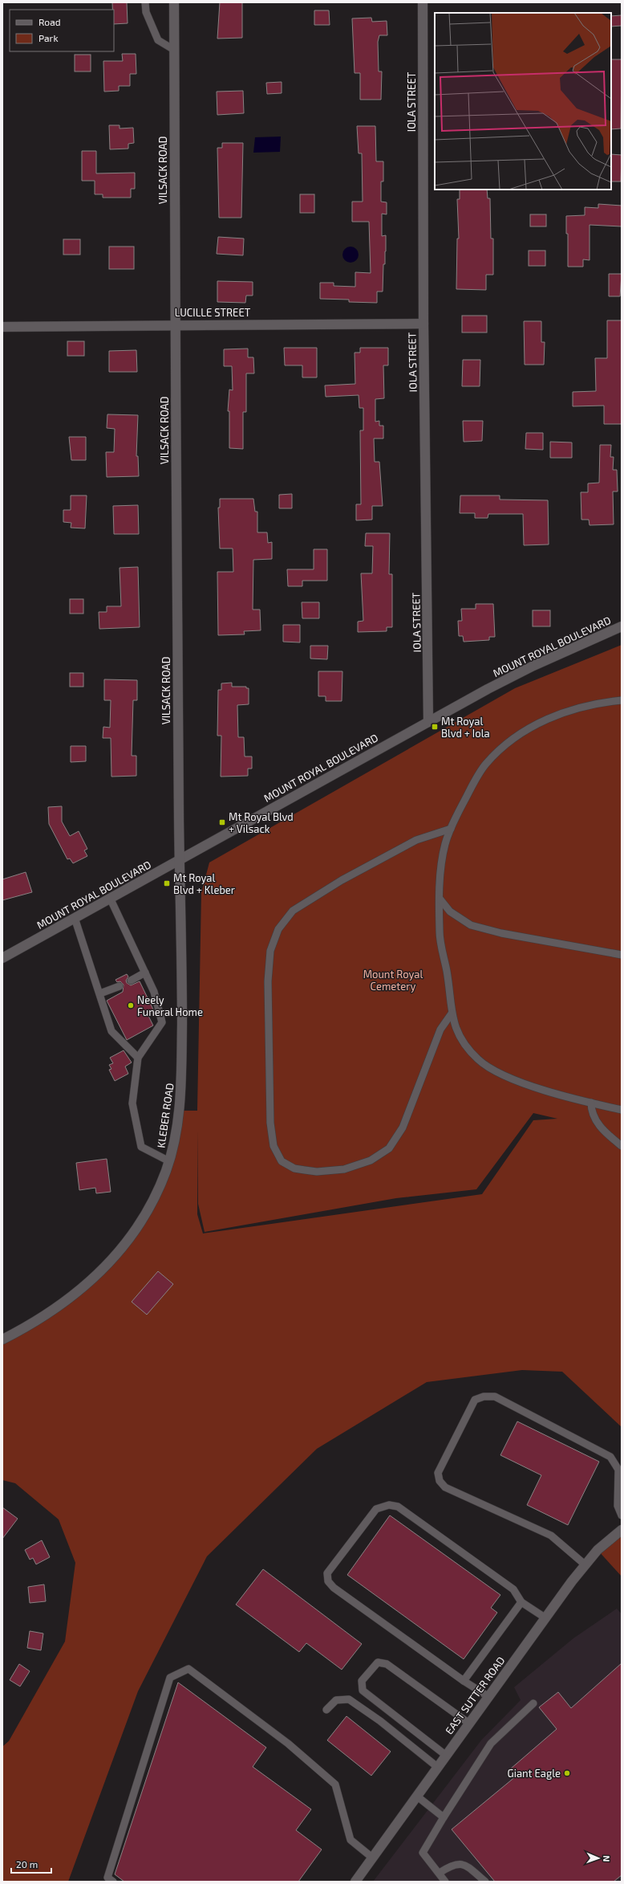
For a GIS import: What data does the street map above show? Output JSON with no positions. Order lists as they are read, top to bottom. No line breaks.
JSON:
{"streets":{"street":["IOLA STREET","VILSACK ROAD","LUCILLE STREET","MOUNT ROYAL BOULEVARD","KLEBER ROAD","EAST SUTTER ROAD"]},"crossings":[["IOLA STREET","LUCILLE STREET"],["IOLA STREET","MOUNT ROYAL BOULEVARD"],["VILSACK ROAD","LUCILLE STREET"],["VILSACK ROAD","MOUNT ROYAL BOULEVARD"],["VILSACK ROAD","KLEBER ROAD"],["MOUNT ROYAL BOULEVARD","KLEBER ROAD"]],"parks":["Mount Royal Cemetery"],"places":{"transit":["Mt Royal Blvd + Iola","Mt Royal Blvd + Vilsack","Mt Royal Blvd + Kleber"],"other":["Neely Funeral Home","Giant Eagle"]},"legend":["Road","Park"],"scale_bar":"20 m","north":"right"}
